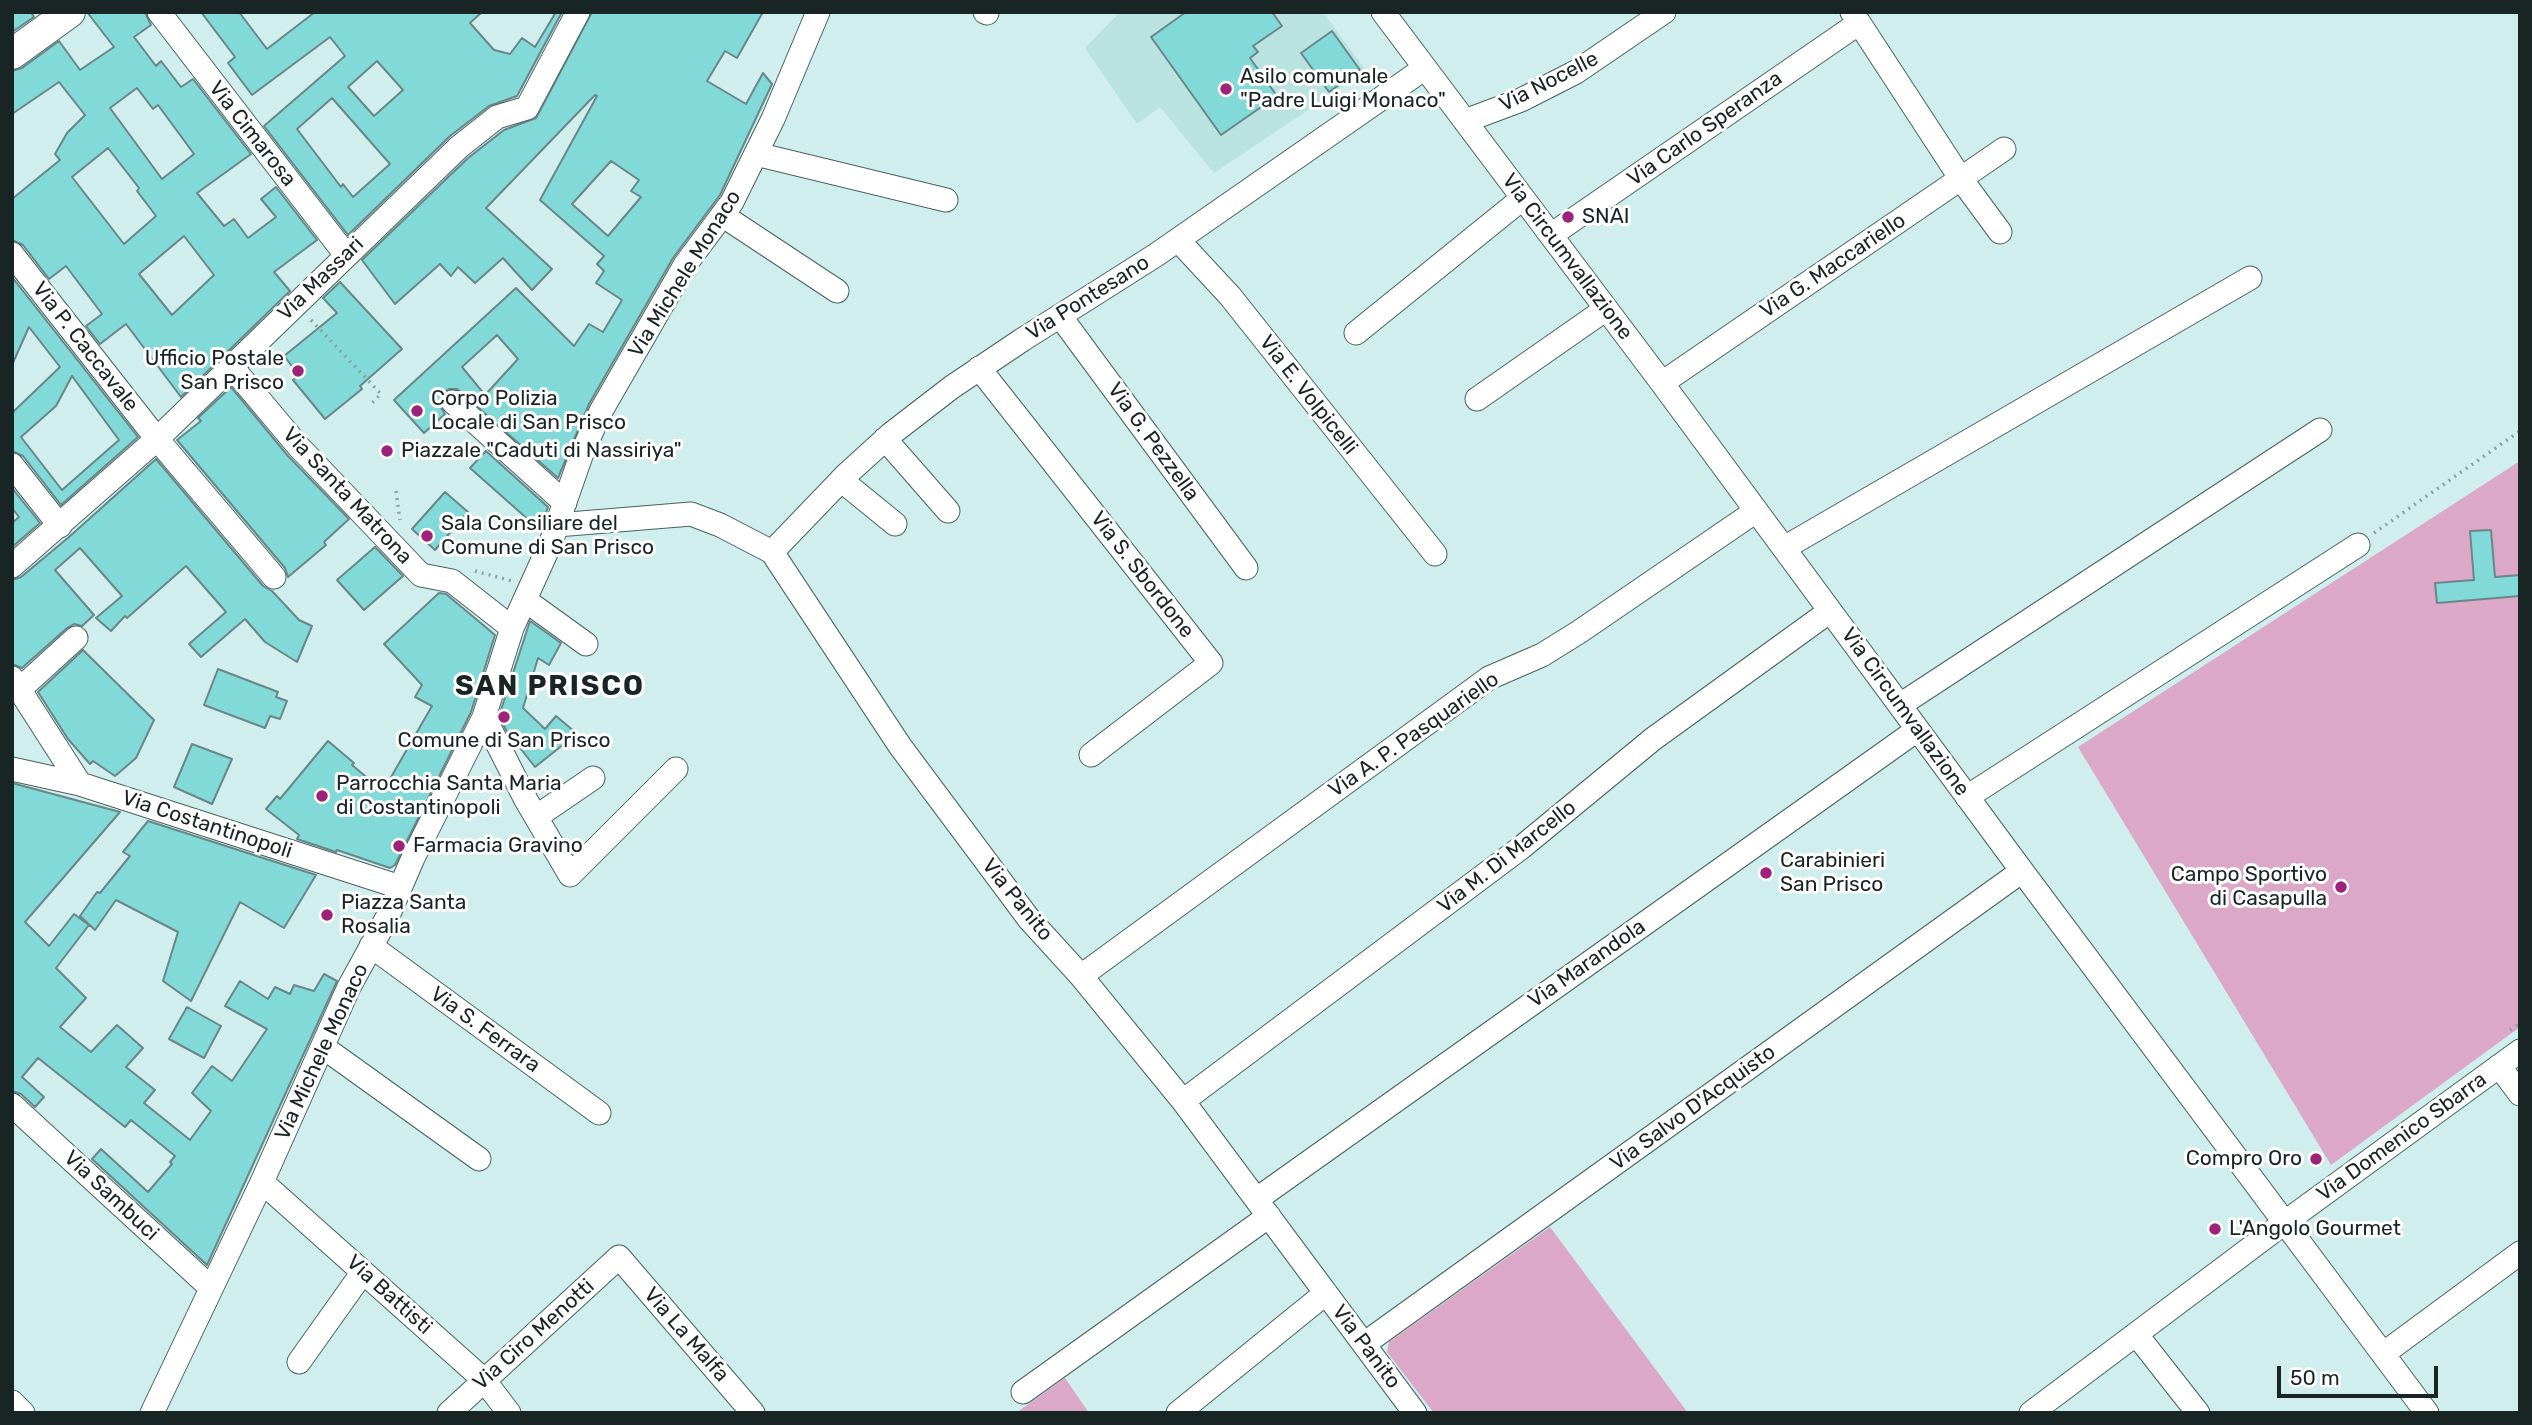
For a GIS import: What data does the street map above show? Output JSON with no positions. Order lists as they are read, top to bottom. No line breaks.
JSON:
{"streets":{"street":["Via Nocelle","Via Carlo Speranza","Via Cimarosa","Via Circumvallazione","Via G. Maccariello","Via Michele Monaco","Via Massari","Via Pontesano","Via P. Caccavale","Via E. Volpicelli","Via G. Pezzella","Via Santa Matrona","Via S. Sbordone","Via A. P. Pasquariello","Via Costantinopoli","Via M. Di Marcello","Via Panito","Via Marandola","Via S. Ferrara","Via Salvo D'Acquisto","Via Domenico Sbarra","Via Sambuci","Via Battisti","Via Ciro Menotti","Via La Malfa"]},"crossings":[["Via Nocelle","Via Circumvallazione"],["Via Carlo Speranza","Via Circumvallazione"],["Via Cimarosa","Via Massari"],["Via Circumvallazione","Via G. Maccariello"],["Via Circumvallazione","Via Pontesano"],["Via Circumvallazione","Via A. P. Pasquariello"],["Via Circumvallazione","Via M. Di Marcello"],["Via Circumvallazione","Via Marandola"],["Via Circumvallazione","Via Salvo D'Acquisto"],["Via Circumvallazione","Via Domenico Sbarra"],["Via Michele Monaco","Via Santa Matrona"],["Via Michele Monaco","Via Costantinopoli"],["Via Michele Monaco","Via Panito"],["Via Michele Monaco","Via S. Ferrara"],["Via Michele Monaco","Via Sambuci"],["Via Michele Monaco","Via Battisti"],["Via Massari","Via P. Caccavale"],["Via Massari","Via Santa Matrona"],["Via Pontesano","Via E. Volpicelli"],["Via Pontesano","Via G. Pezzella"],["Via Pontesano","Via S. Sbordone"],["Via Pontesano","Via Panito"],["Via A. P. Pasquariello","Via Panito"],["Via M. Di Marcello","Via Panito"],["Via Panito","Via Marandola"],["Via Panito","Via Salvo D'Acquisto"],["Via Battisti","Via Ciro Menotti"],["Via Ciro Menotti","Via La Malfa"]],"districts":["SAN PRISCO"],"places":["Asilo comunale \"Padre Luigi Monaco\"","SNAI","Ufficio Postale San Prisco","Corpo Polizia Locale di San Prisco","Piazzale \"Caduti di Nassiriya\"","Sala Consiliare del Comune di San Prisco","Comune di San Prisco","Parrocchia Santa Maria di Costantinopoli","Farmacia Gravino","Carabinieri San Prisco","Campo Sportivo di Casapulla","Piazza Santa Rosalia","Compro Oro","L'Angolo Gourmet"],"scale_bar":"50 m"}
